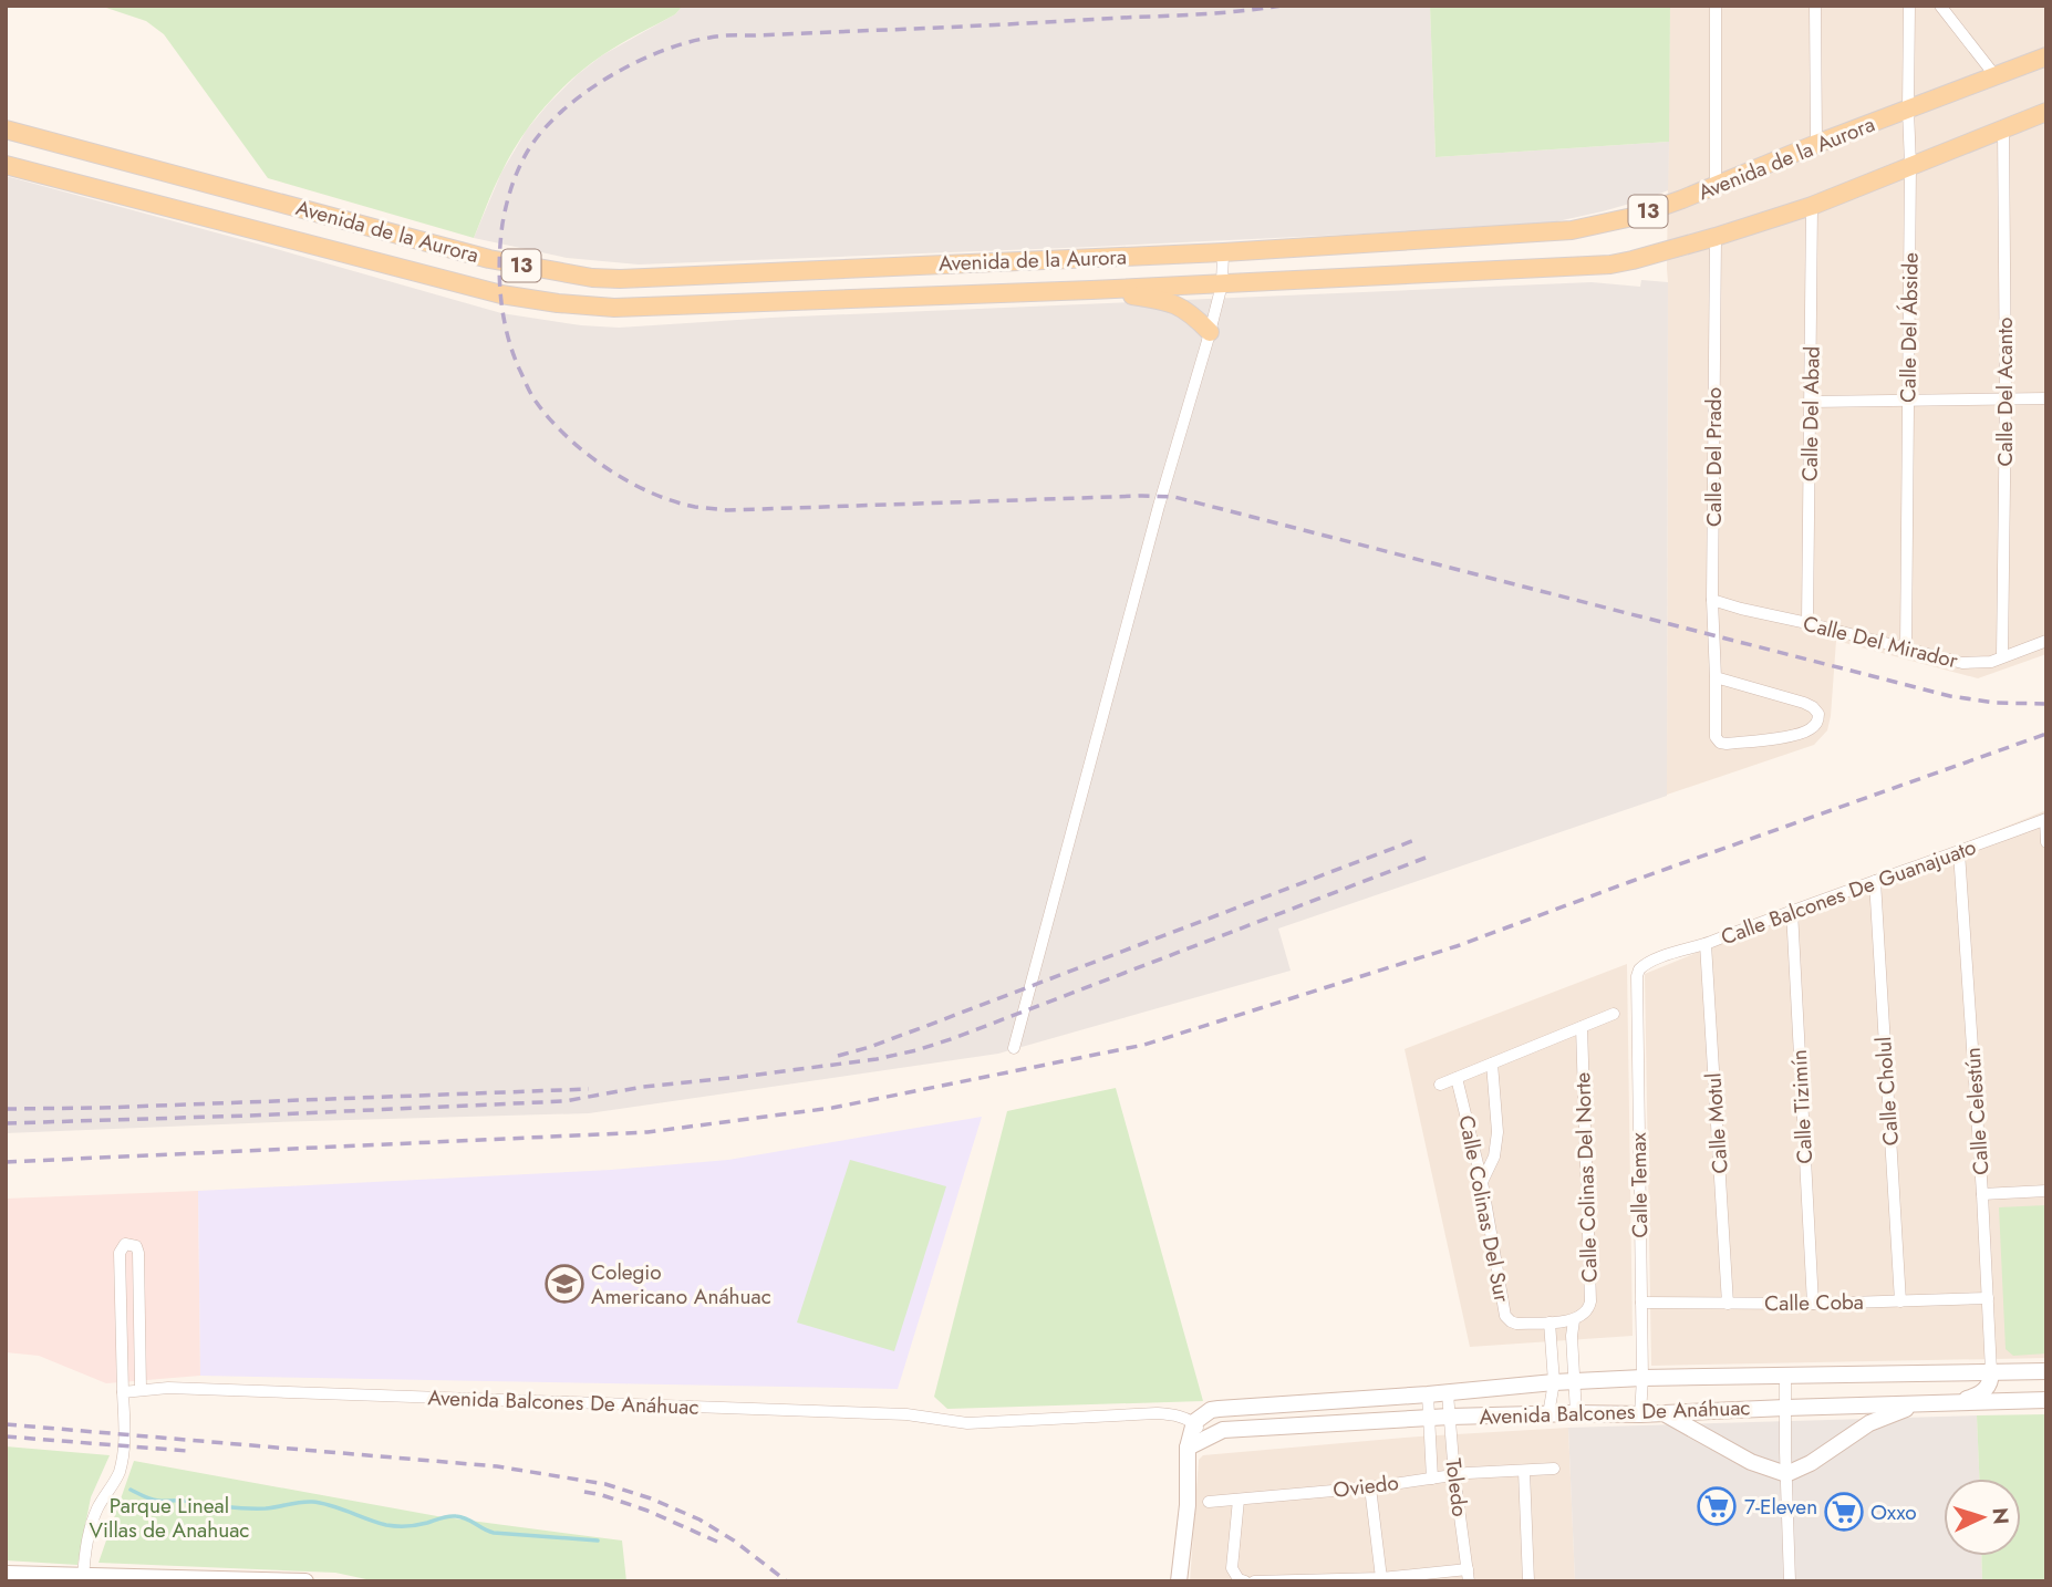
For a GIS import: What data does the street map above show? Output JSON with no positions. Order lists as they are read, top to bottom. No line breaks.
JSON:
{"streets":{"main road":["Avenida de la Aurora","13"],"street":["Calle Del Ábside","Calle Del Acanto","Calle Del Abad","Calle Del Prado","Calle Del Mirador","Calle Balcones De Guanajuato","Calle Cholul","Calle Tizimín","Calle Celestún","Calle Motul","Calle Colinas Del Norte","Calle Temax","Calle Colinas Del Sur","Calle Coba","Avenida Balcones De Anáhuac","Oviedo","Toledo"]},"crossings":[["Avenida de la Aurora","Calle Del Ábside"],["Avenida de la Aurora","Calle Del Acanto"],["Avenida de la Aurora","Calle Del Abad"],["Avenida de la Aurora","Calle Del Prado"],["Calle Del Ábside","Calle Del Mirador"],["Calle Del Acanto","Calle Del Mirador"],["Calle Del Abad","Calle Del Mirador"],["Calle Del Prado","Calle Del Mirador"],["Calle Balcones De Guanajuato","Calle Cholul"],["Calle Balcones De Guanajuato","Calle Tizimín"],["Calle Balcones De Guanajuato","Calle Celestún"],["Calle Balcones De Guanajuato","Calle Motul"],["Calle Balcones De Guanajuato","Calle Temax"],["Calle Cholul","Calle Coba"],["Calle Tizimín","Calle Coba"],["Calle Celestún","Calle Coba"],["Calle Celestún","Avenida Balcones De Anáhuac"],["Calle Motul","Calle Coba"],["Calle Colinas Del Norte","Calle Colinas Del Sur"],["Calle Colinas Del Norte","Avenida Balcones De Anáhuac"],["Calle Temax","Calle Coba"],["Calle Temax","Avenida Balcones De Anáhuac"],["Avenida Balcones De Anáhuac","Toledo"],["Oviedo","Toledo"]],"parks":["Parque Lineal Villas de Anahuac"],"places":{"school or university":["Colegio Americano Anáhuac"],"supermarket":["7-Eleven","Oxxo"]},"north":"right"}
